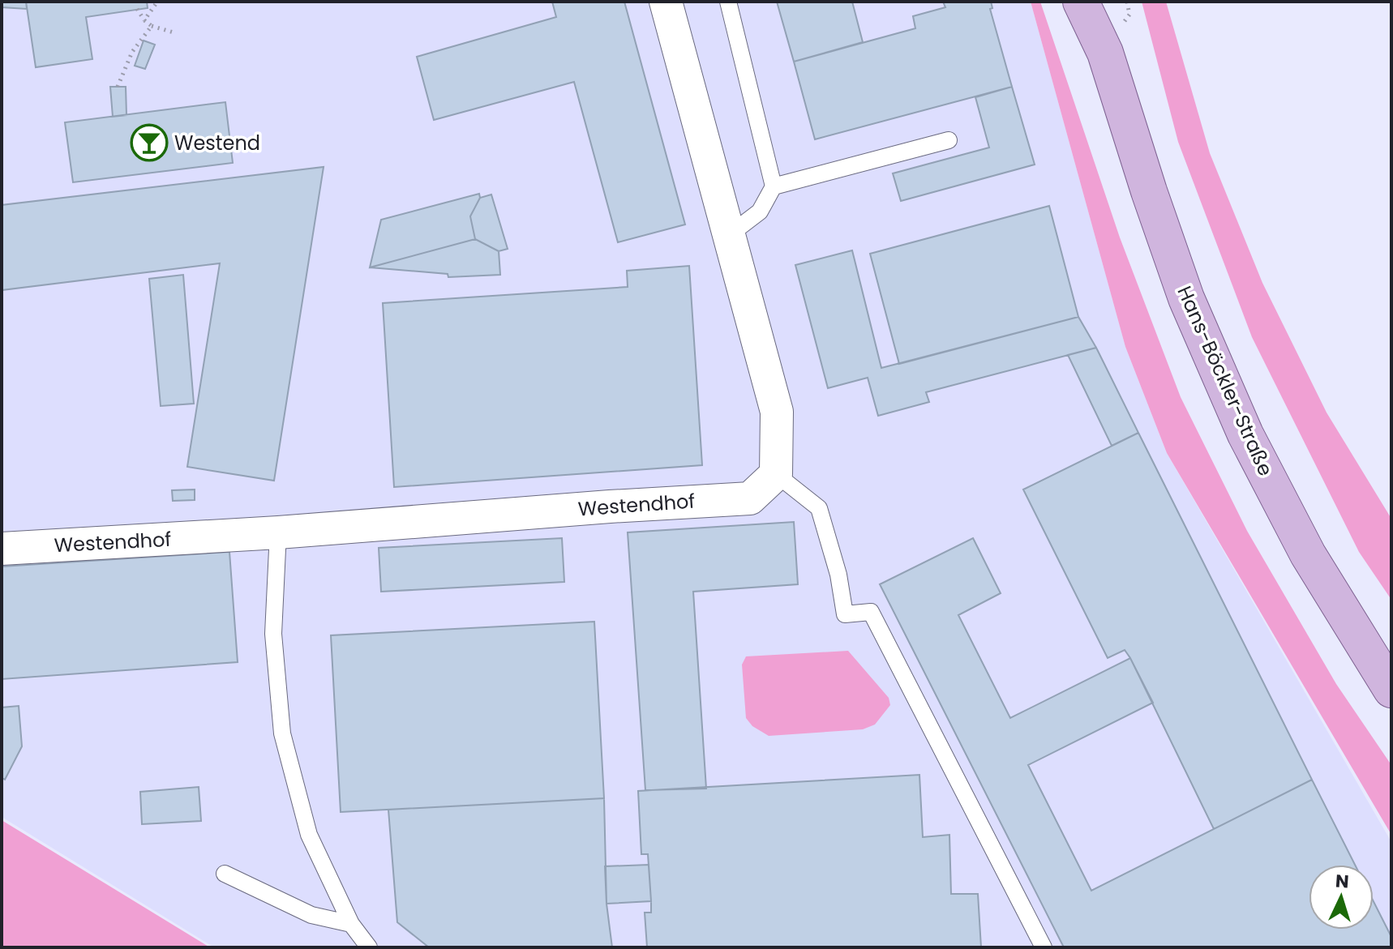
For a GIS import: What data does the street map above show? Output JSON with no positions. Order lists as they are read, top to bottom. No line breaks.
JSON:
{"streets":{"main road":["Hans-Böckler-Straße"],"street":["Westendhof"]},"places":{"bar":["Westend"]},"north":"top"}
